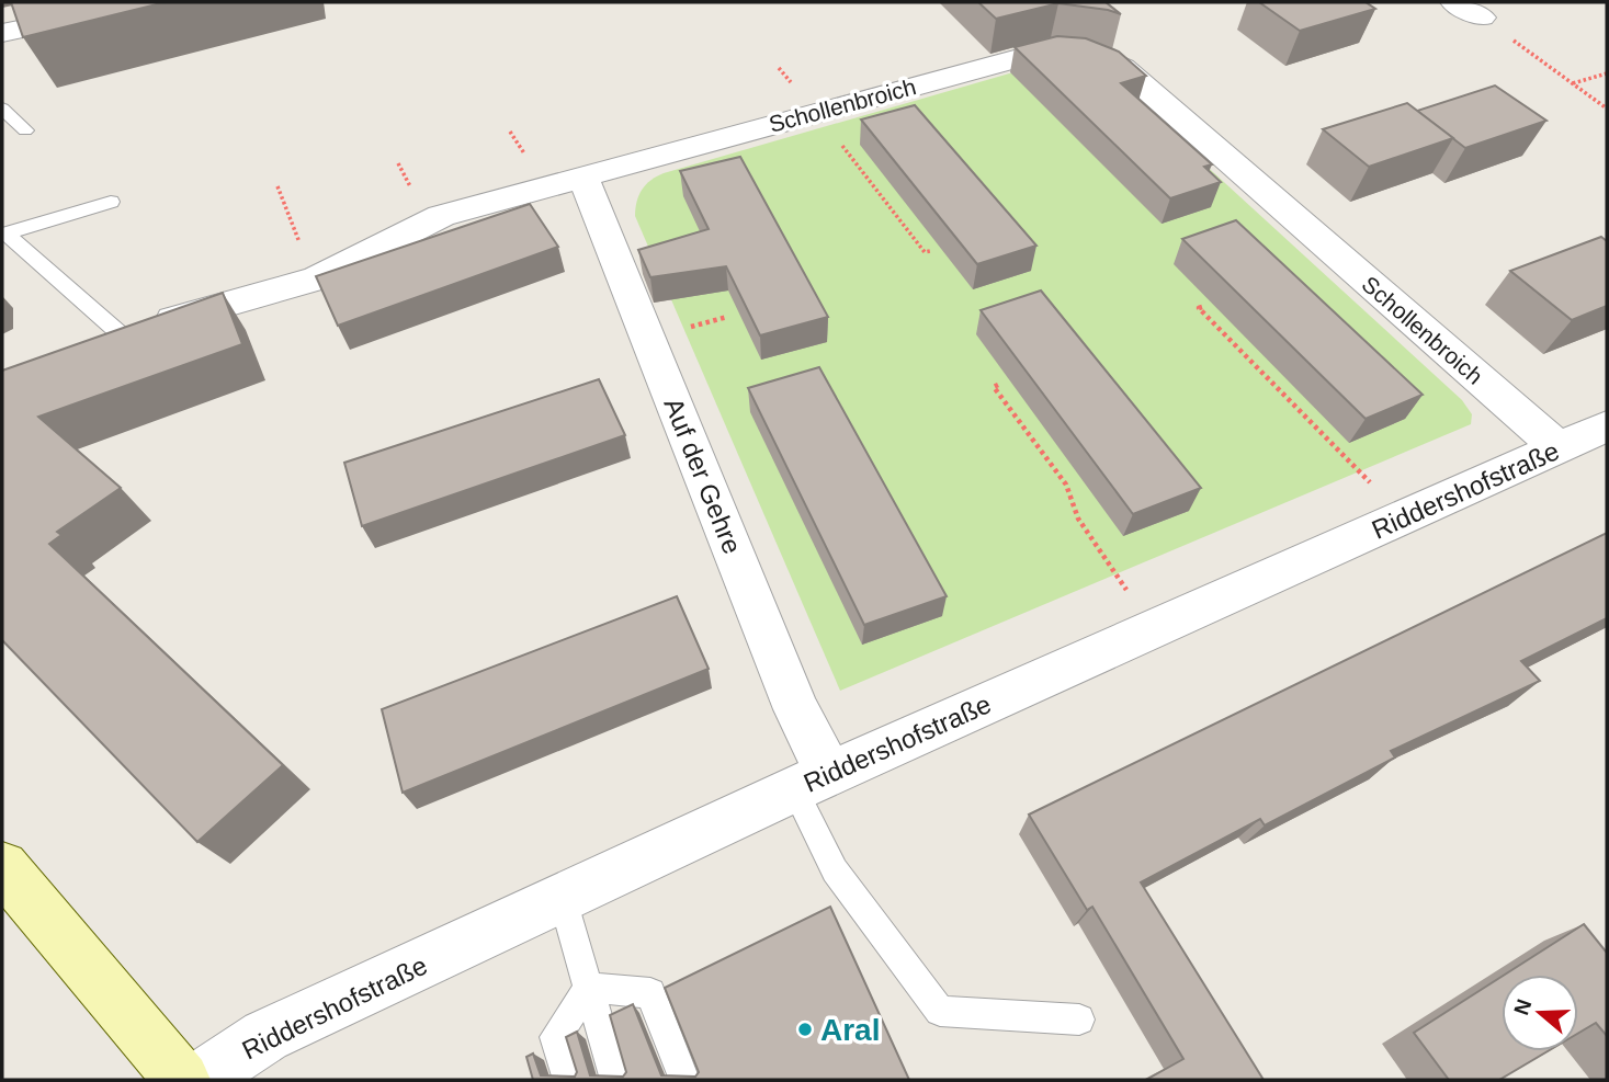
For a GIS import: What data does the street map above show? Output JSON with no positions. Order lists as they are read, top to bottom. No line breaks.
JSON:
{"streets":{"street":["Schollenbroich","Auf der Gehre","Riddershofstraße"]},"crossings":[["Schollenbroich","Auf der Gehre"],["Schollenbroich","Riddershofstraße"],["Auf der Gehre","Riddershofstraße"]],"places":["Aral"],"north":"left"}
